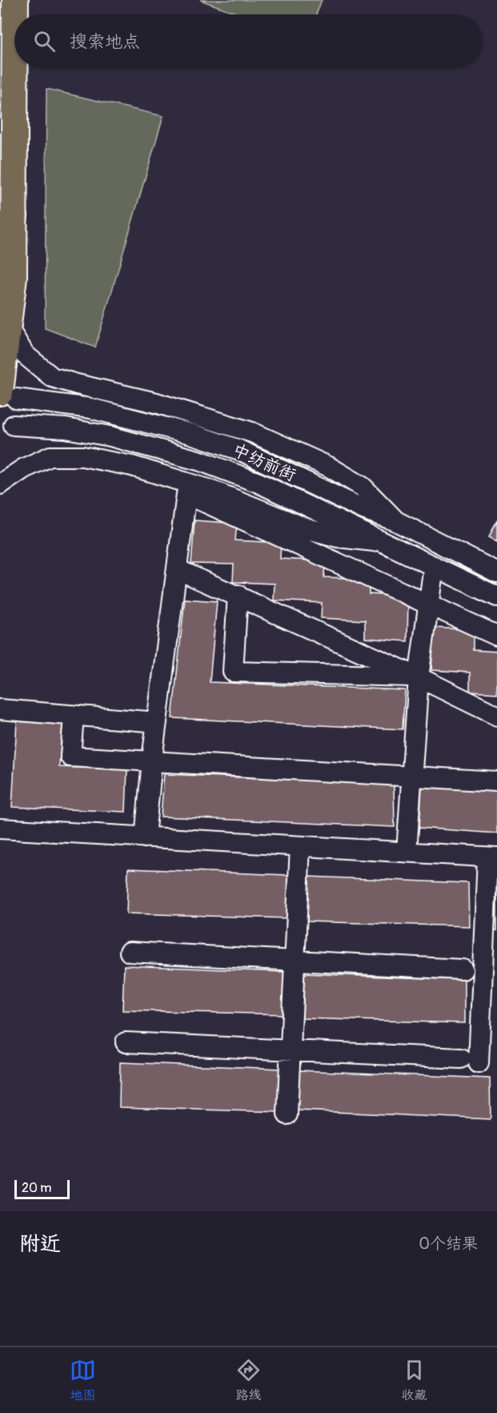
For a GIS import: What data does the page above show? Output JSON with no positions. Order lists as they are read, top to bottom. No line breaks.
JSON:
{"streets":{"street":["中纺前街"]},"scale_bar":"20 m","page":{"search":"搜索地点","scale":"20 m","heading":["附近","0个结果"],"nav":["地图","路线","收藏"]}}
